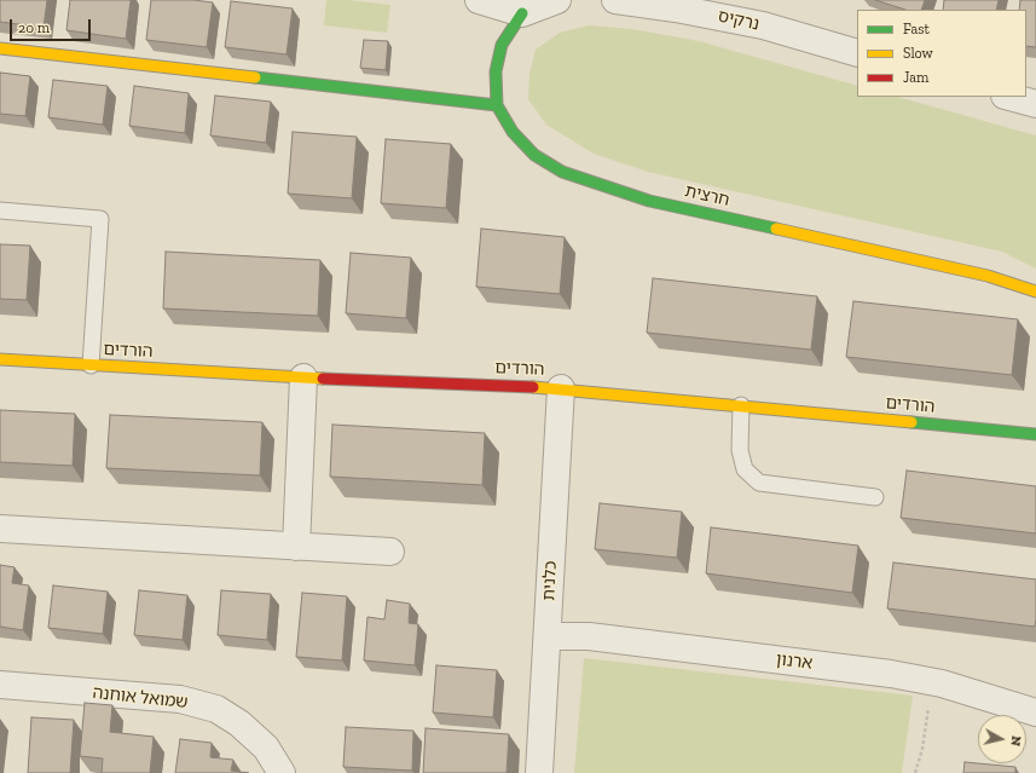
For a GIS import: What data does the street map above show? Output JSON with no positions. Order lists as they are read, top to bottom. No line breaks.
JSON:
{"streets":{"street":["נרקיס","חרצית","הורדים","כלנית","ארנון","שמואל אוחנה"]},"crossings":[["הורדים","כלנית"],["כלנית","ארנון"]],"legend":["Fast","Slow","Jam"],"scale_bar":"20 m","north":"right"}
